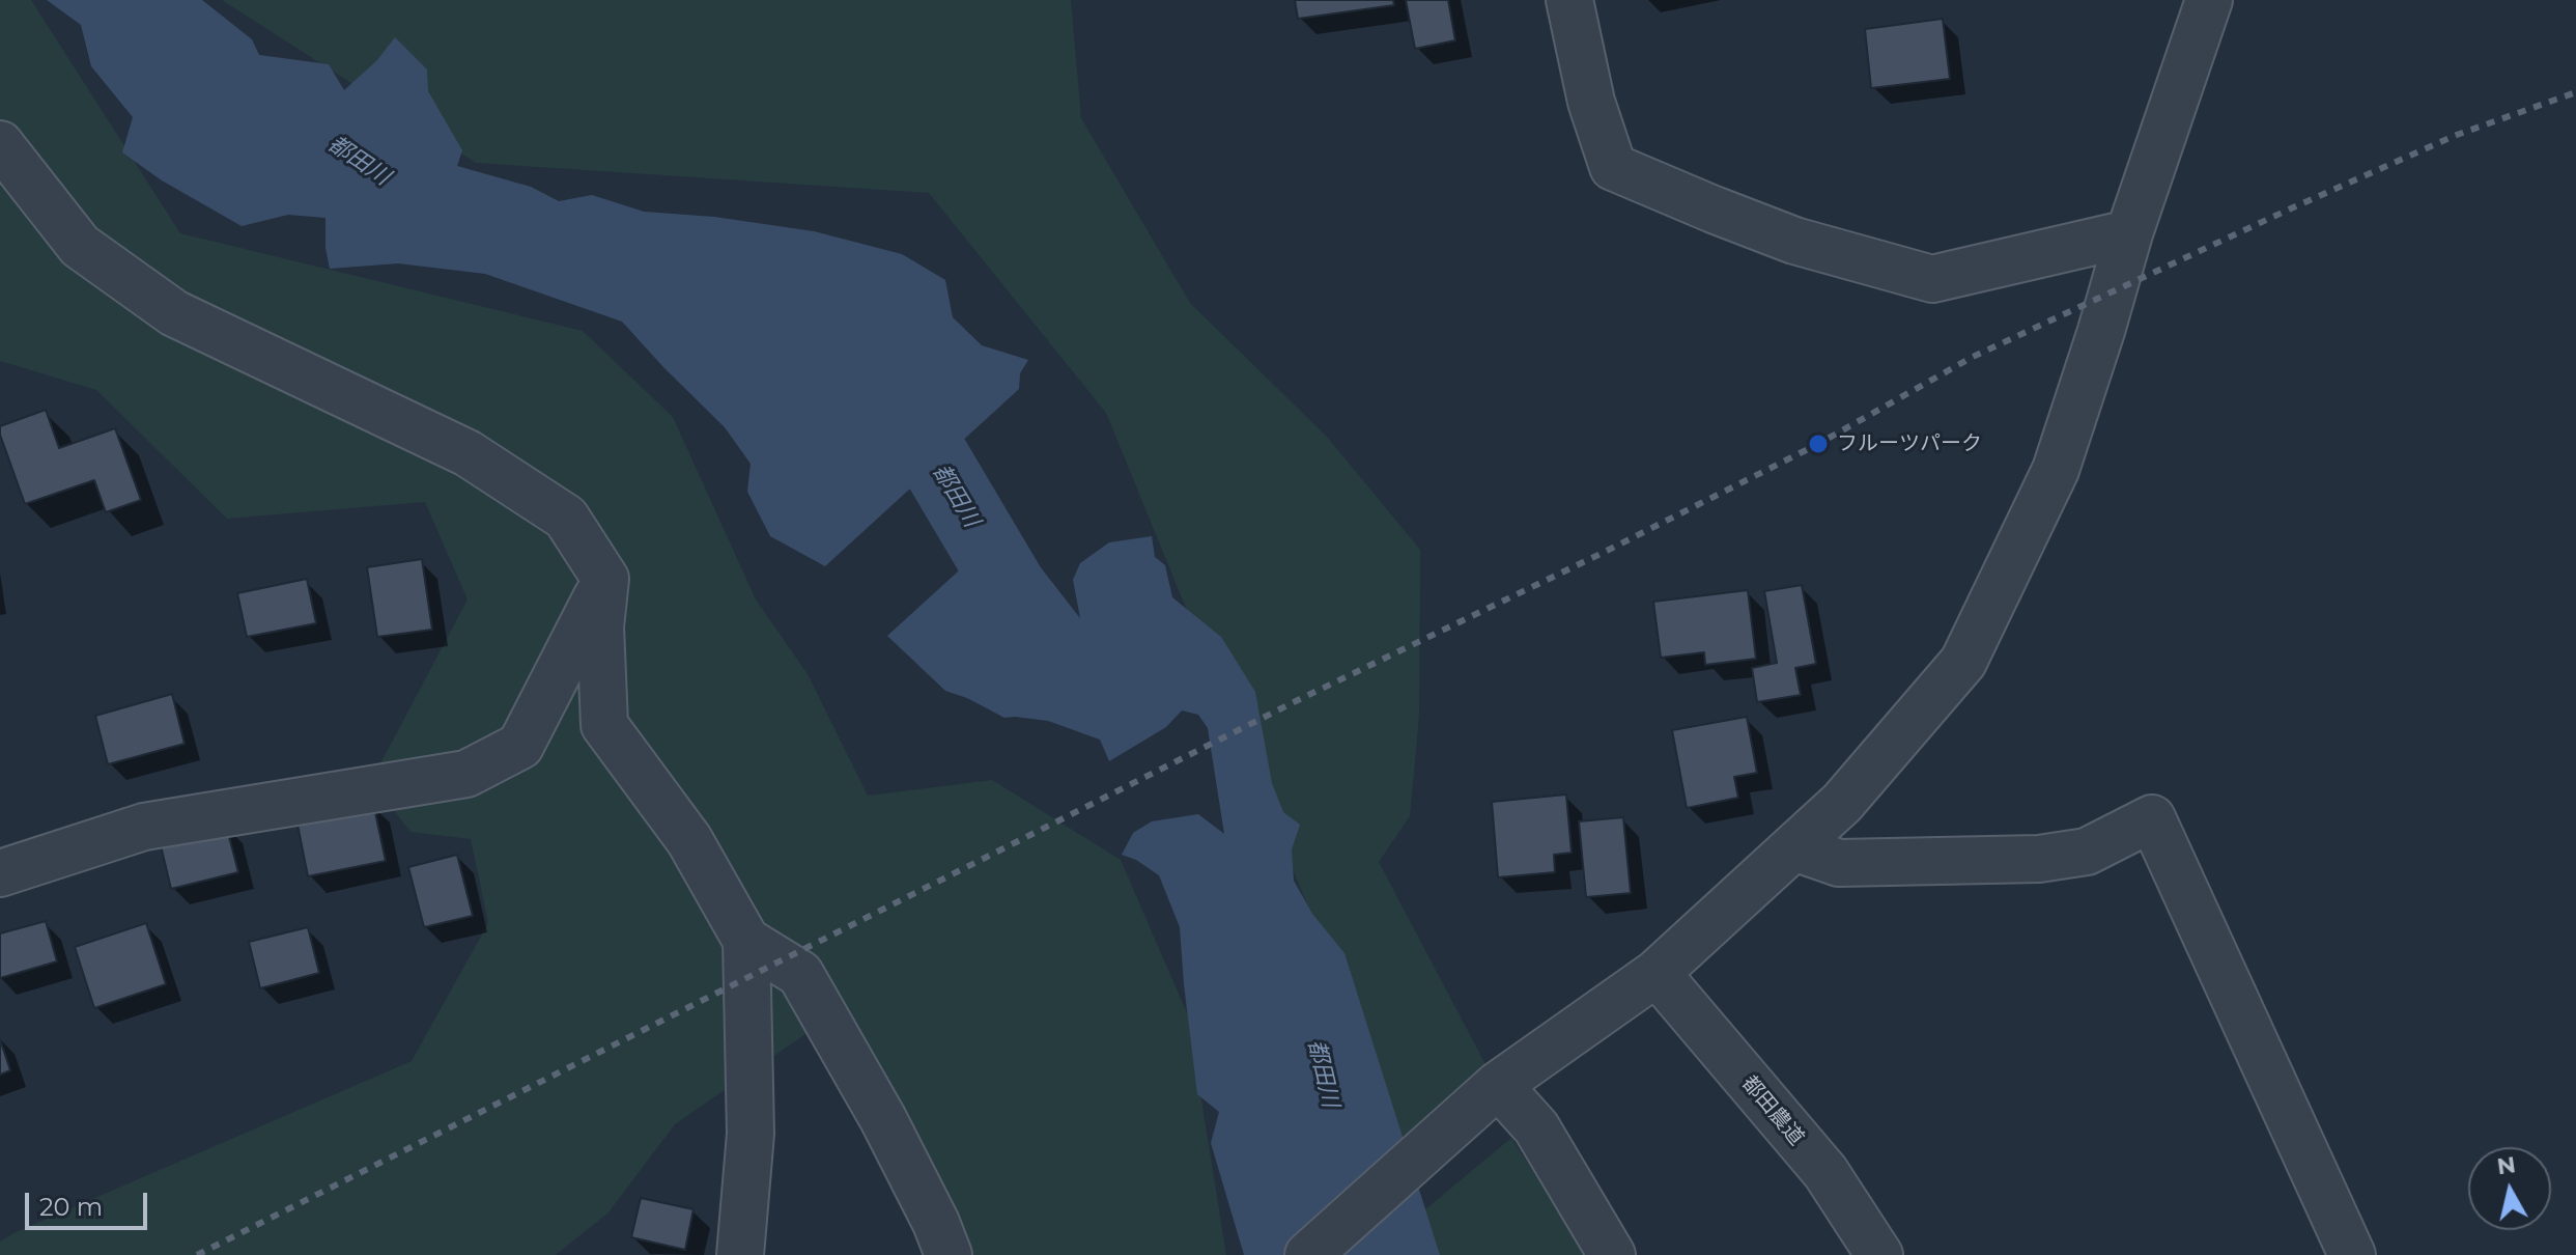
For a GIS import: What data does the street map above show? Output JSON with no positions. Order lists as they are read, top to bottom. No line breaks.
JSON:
{"streets":{"street":["都田農道"]},"water":["都田川"],"places":["フルーツパーク"],"scale_bar":"20 m","north":"top"}
